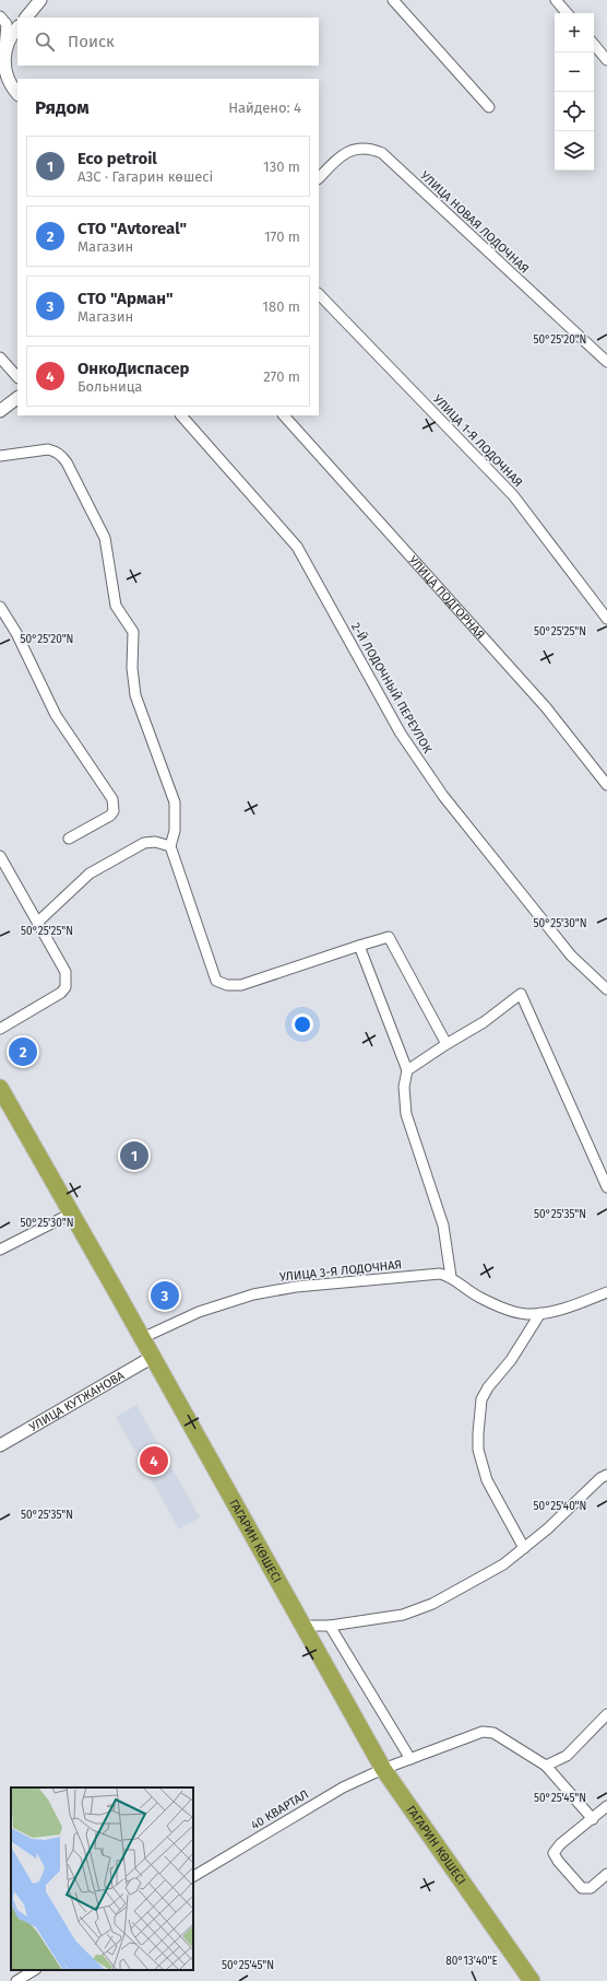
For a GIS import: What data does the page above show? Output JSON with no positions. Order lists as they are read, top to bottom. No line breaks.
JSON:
{"streets":{"highway":["ГАГАРИН КӨШЕСІ"],"street":["УЛИЦА НОВАЯ ЛОДОЧНАЯ","УЛИЦА 1-Я ЛОДОЧНАЯ","УЛИЦА ПОДГОРНАЯ","2-Й ЛОДОЧНЫЙ ПЕРЕУЛОК","УЛИЦА 3-Я ЛОДОЧНАЯ","УЛИЦА КУТЖАНОВА","40 КВАРТАЛ"]},"crossings":[["УЛИЦА 3-Я ЛОДОЧНАЯ","ГАГАРИН КӨШЕСІ"],["УЛИЦА КУТЖАНОВА","ГАГАРИН КӨШЕСІ"],["ГАГАРИН КӨШЕСІ","40 КВАРТАЛ"]],"page":{"map_buttons":["+","−"],"search":"Поиск","heading":["Рядом","Найдено: 4"],"list":[{"mark":"1","name":"Eco petroil","note":"АЗС · Гагарин көшесі","value":"130 m"},{"mark":"2","name":"СТО \"Avtoreal\"","note":"Магазин","value":"170 m"},{"mark":"3","name":"СТО \"Арман\"","note":"Магазин","value":"180 m"},{"mark":"4","name":"ОнкоДиспасер","note":"Больница","value":"270 m"}],"pins":["2","1","3","4"]},"coordinates":["50°25'20\"N","50°25'25\"N","50°25'30\"N","50°25'35\"N","50°25'40\"N","50°25'45\"N","80°13'40\"E"]}
